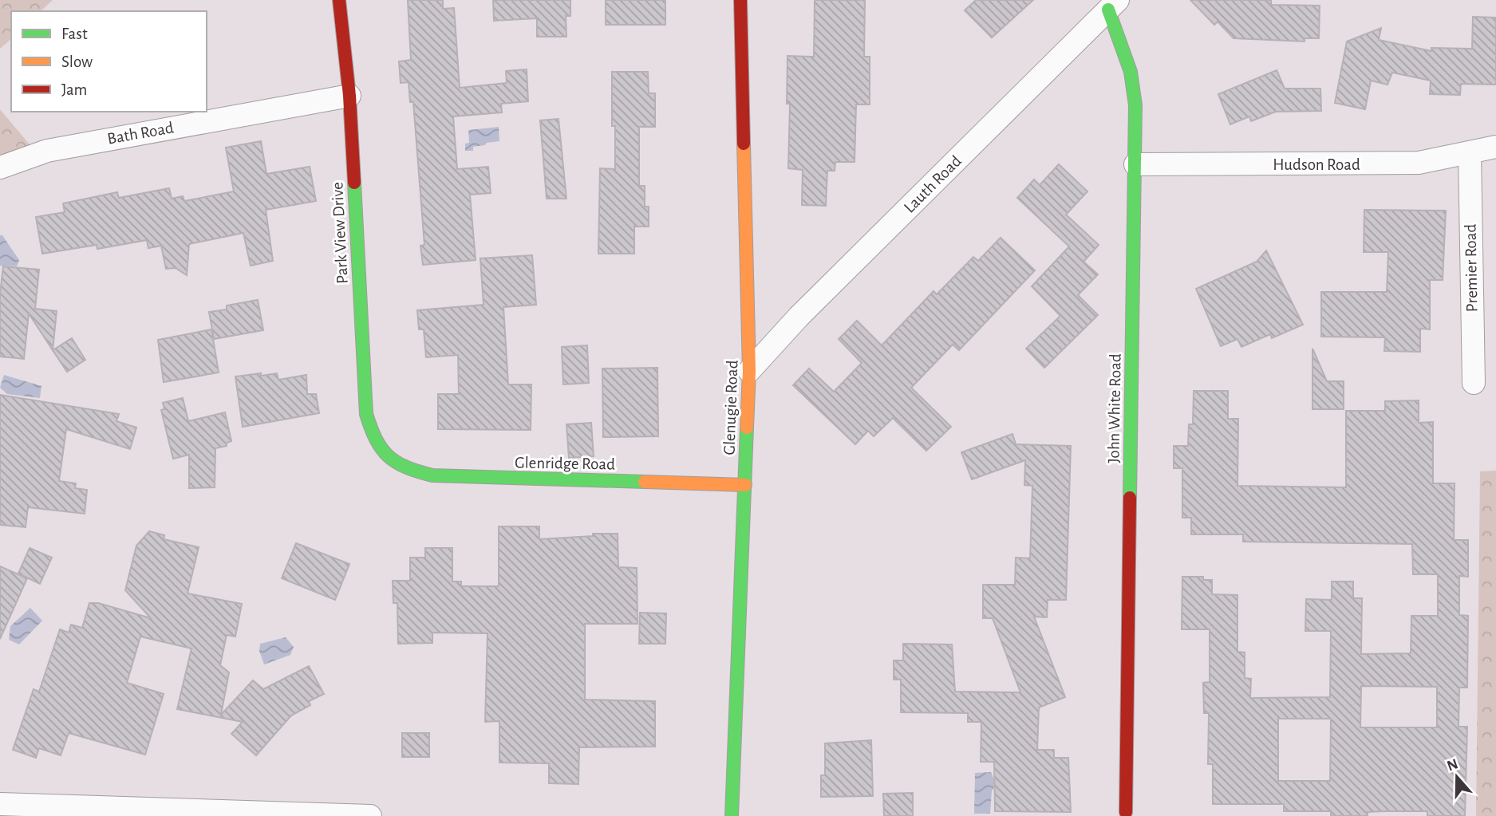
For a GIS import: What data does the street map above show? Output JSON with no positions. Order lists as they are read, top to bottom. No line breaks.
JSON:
{"streets":{"street":["Bath Road","Hudson Road","Lauth Road","Park View Drive","Premier Road","Glenugie Road","John White Road","Glenridge Road"]},"crossings":[["Bath Road","Park View Drive"],["Hudson Road","Premier Road"],["Hudson Road","John White Road"],["Lauth Road","Glenugie Road"],["Lauth Road","John White Road"],["Park View Drive","Glenridge Road"],["Glenugie Road","Glenridge Road"]],"legend":["Fast","Slow","Jam"],"north":"top"}
